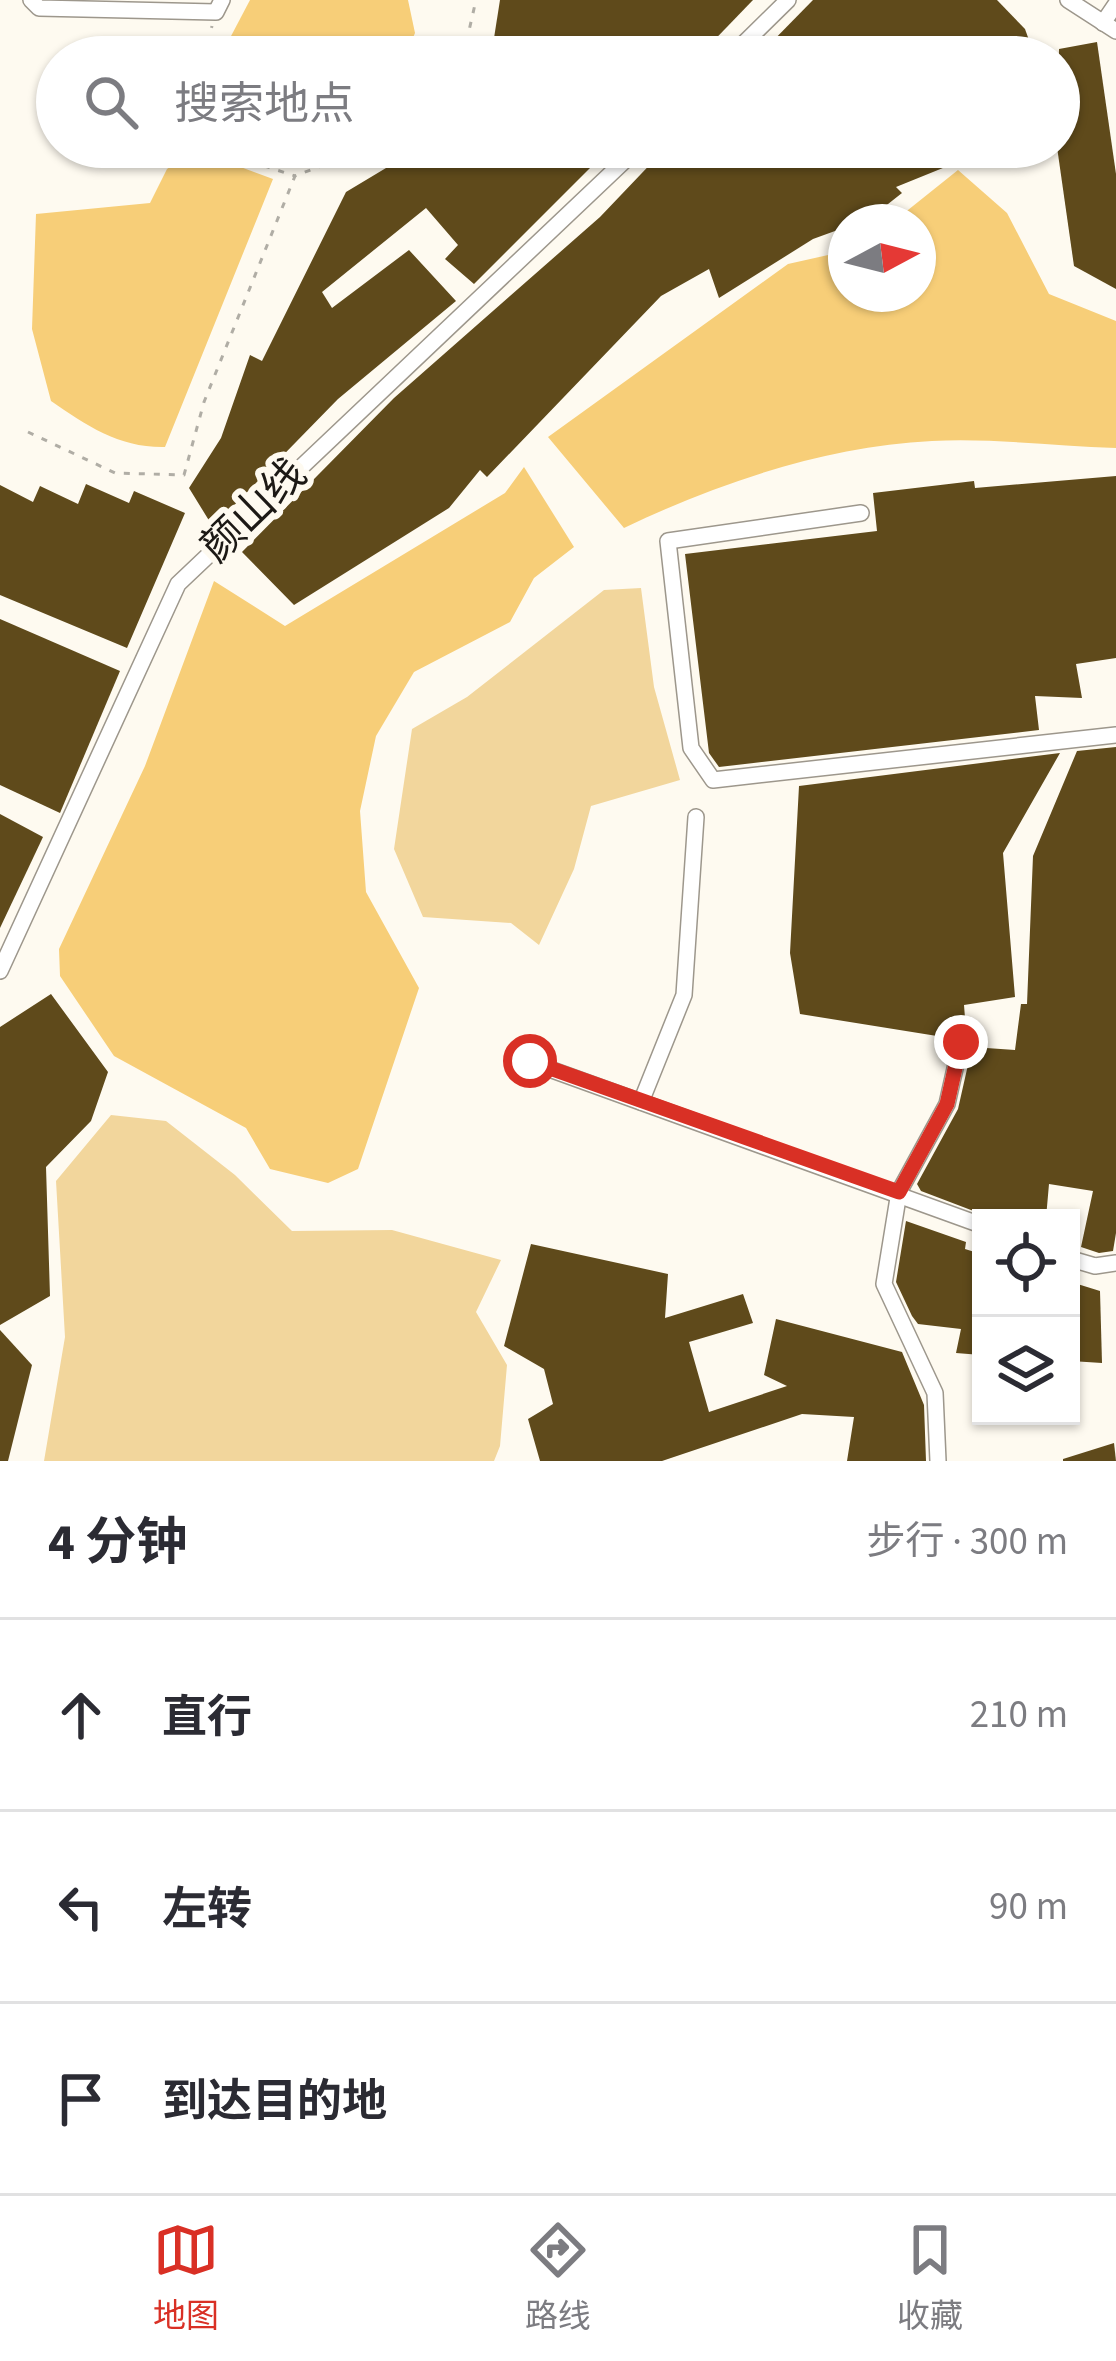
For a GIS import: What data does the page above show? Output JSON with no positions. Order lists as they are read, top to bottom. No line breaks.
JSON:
{"streets":{"street":["颜山线"]},"north":"right","page":{"search":"搜索地点","heading":["4 分钟","步行 · 300 m"],"list":[["直行","210 m"],["左转","90 m"],"到达目的地"],"nav":["地图","路线","收藏"]}}
